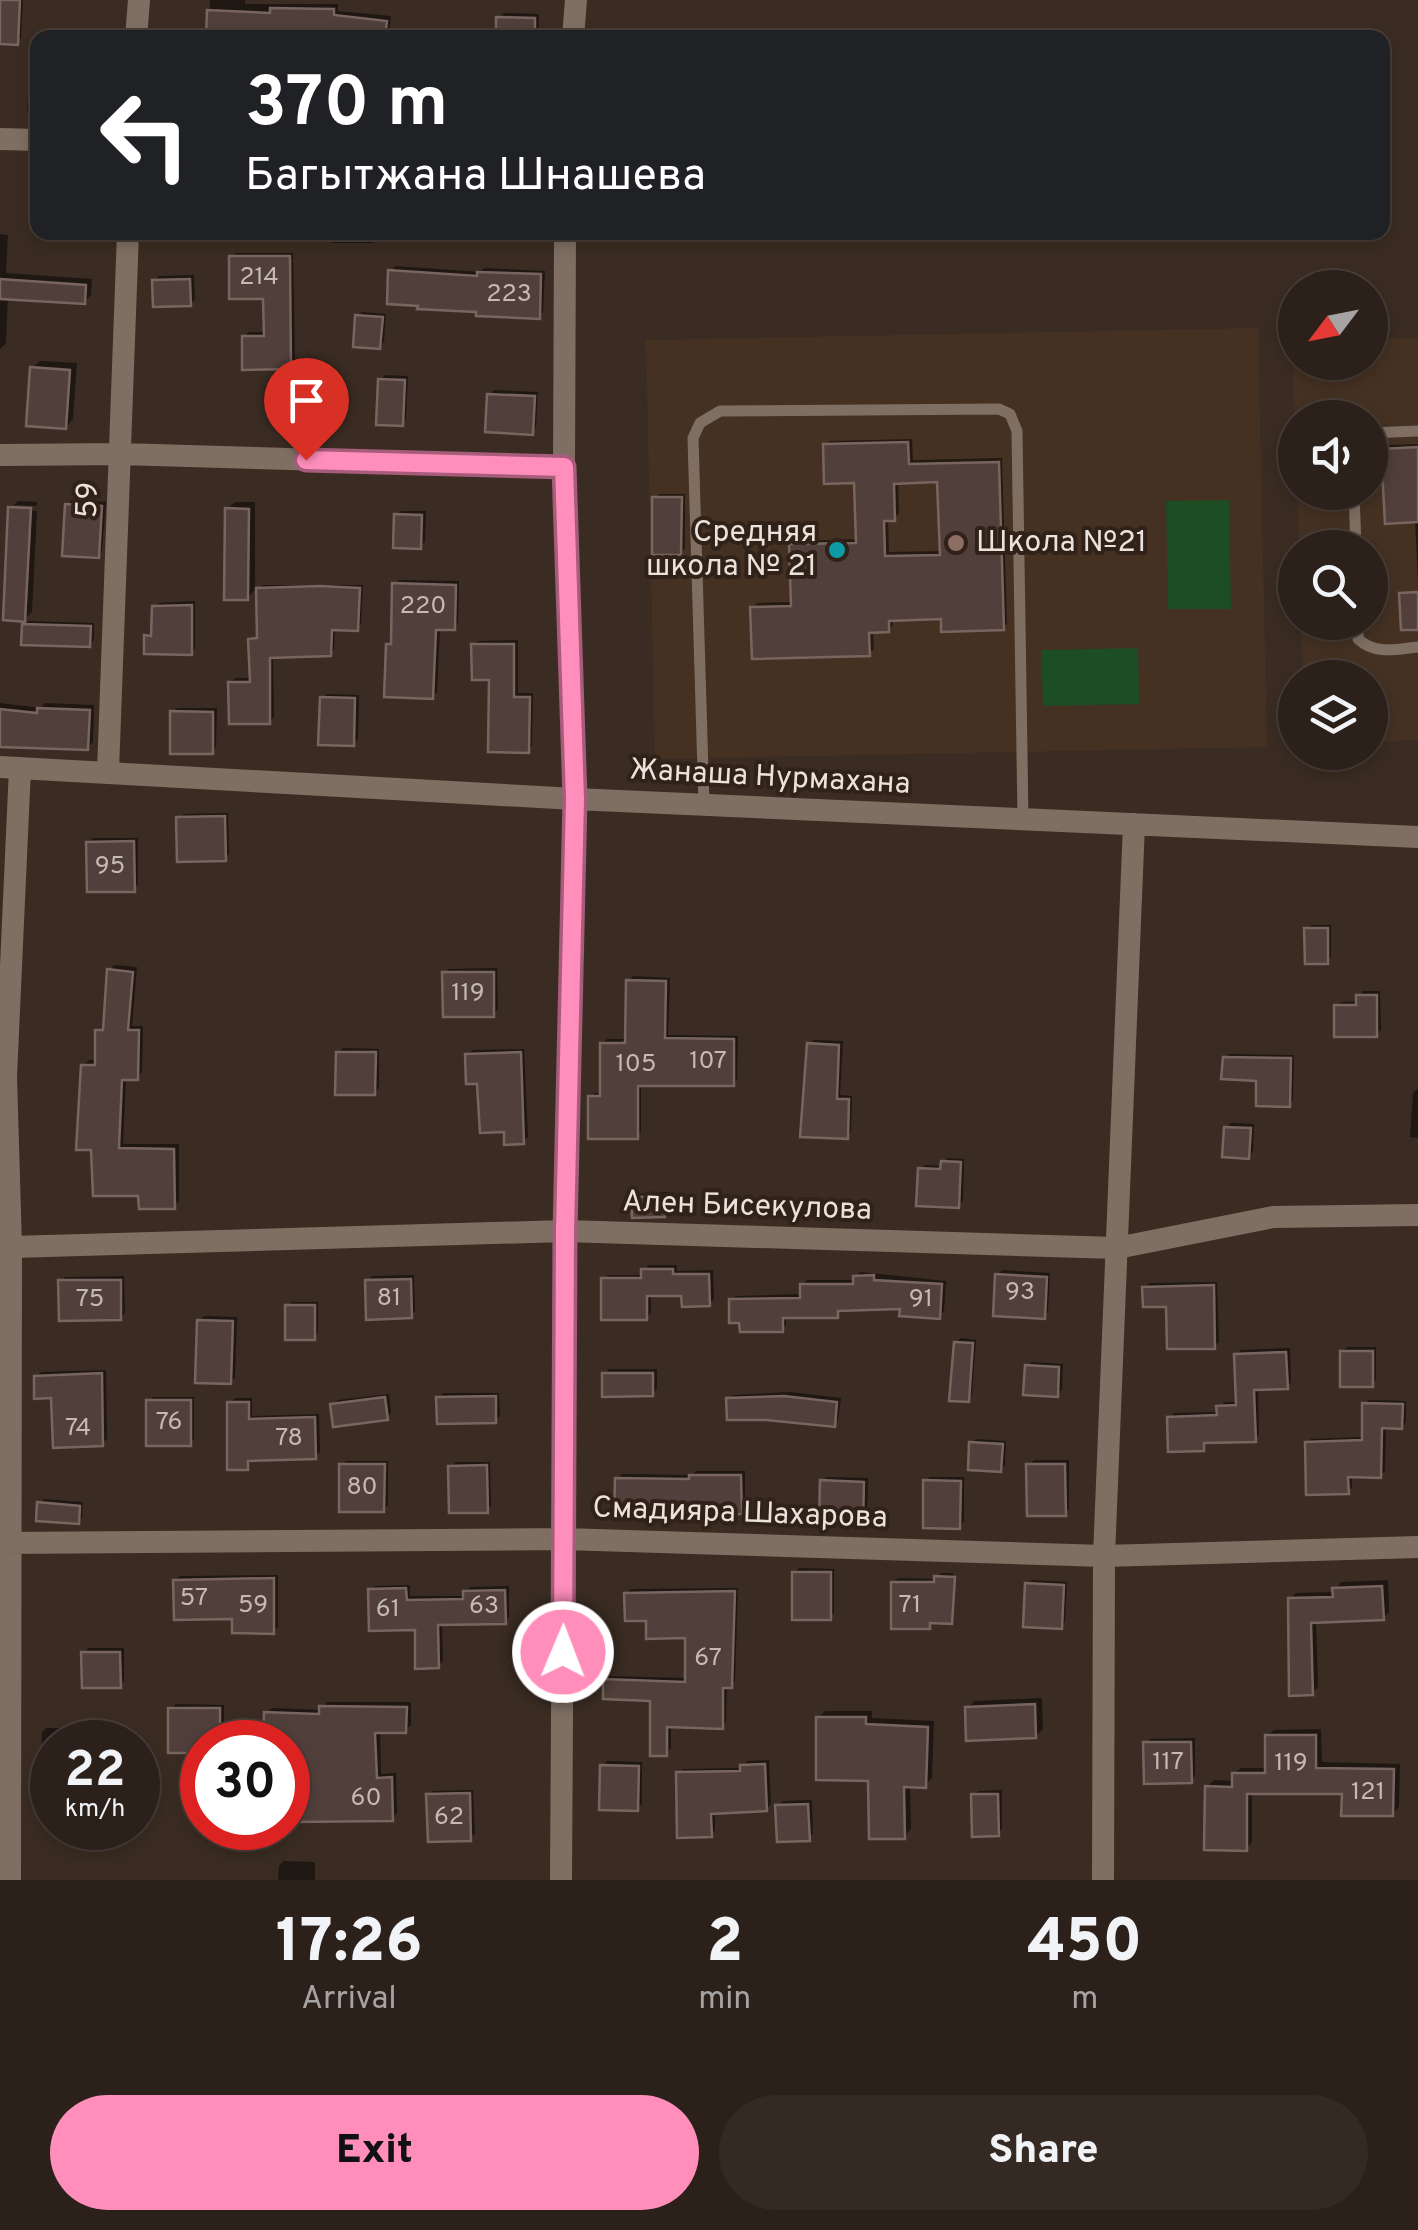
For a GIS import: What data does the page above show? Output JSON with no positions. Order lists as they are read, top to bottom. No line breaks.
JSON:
{"streets":{"street":["59","Жанаша Нурмахана","Ален Бисекулова","Смадияра Шахарова"]},"crossings":[["59","Жанаша Нурмахана"]],"places":["Школа №21","Средняя школа № 21"],"house_numbers":["214","223","220","95","119","107","105","93","81","75","91","76","74","78","80","57","59","71","63","61","67","117","119","121","60","62"],"north":"bottom left","page":{"turn":["370 m","Багытжана Шнашева"],"speed":"22 km/h","limit":"30","eta":["17:26","Arrival","2","min","450","m"],"buttons":["Exit","Share"]}}
